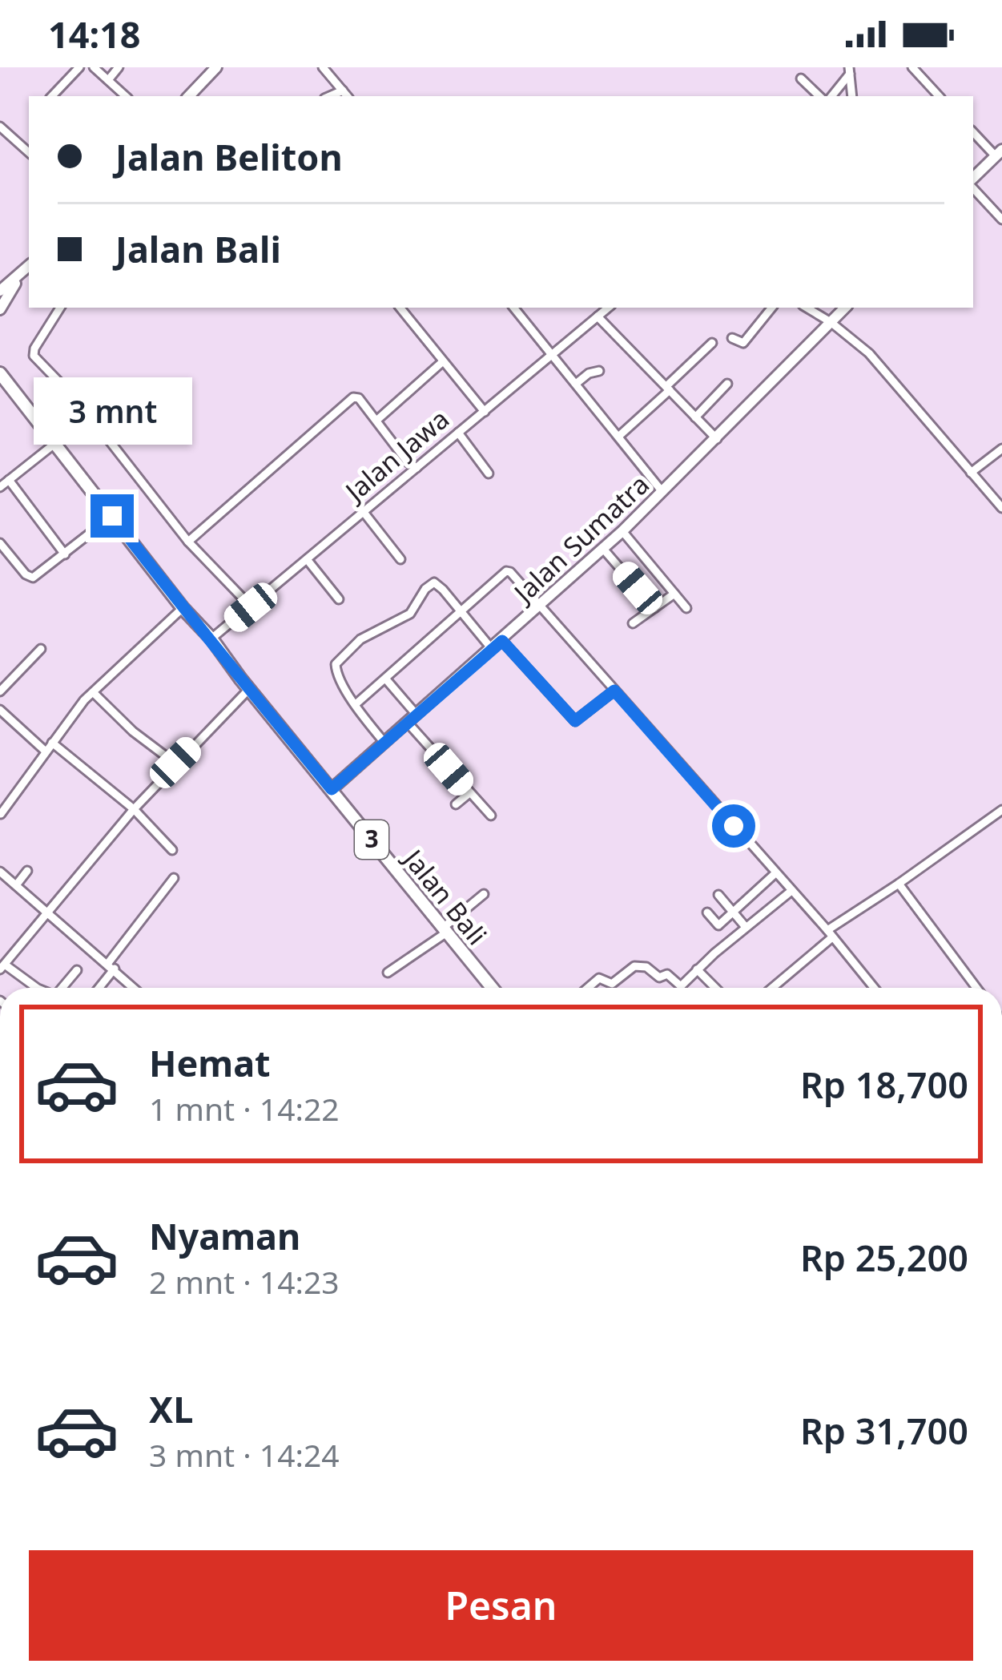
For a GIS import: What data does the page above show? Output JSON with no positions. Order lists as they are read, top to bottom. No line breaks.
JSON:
{"streets":{"highway":["3","Jalan Bali"],"main road":["Jalan Sumatra"],"street":["Jalan Jawa"]},"crossings":[["Jalan Jawa","Jalan Bali"],["Jalan Sumatra","Jalan Bali"]],"page":{"status":"14:18","banner":["Jalan Beliton","Jalan Bali"],"bubble":"3 mnt","list":[{"name":"Hemat","note":"1 mnt · 14:22","value":"Rp 18,700"},{"name":"Nyaman","note":"2 mnt · 14:23","value":"Rp 25,200"},{"name":"XL","note":"3 mnt · 14:24","value":"Rp 31,700"}],"buttons":"Pesan"}}
